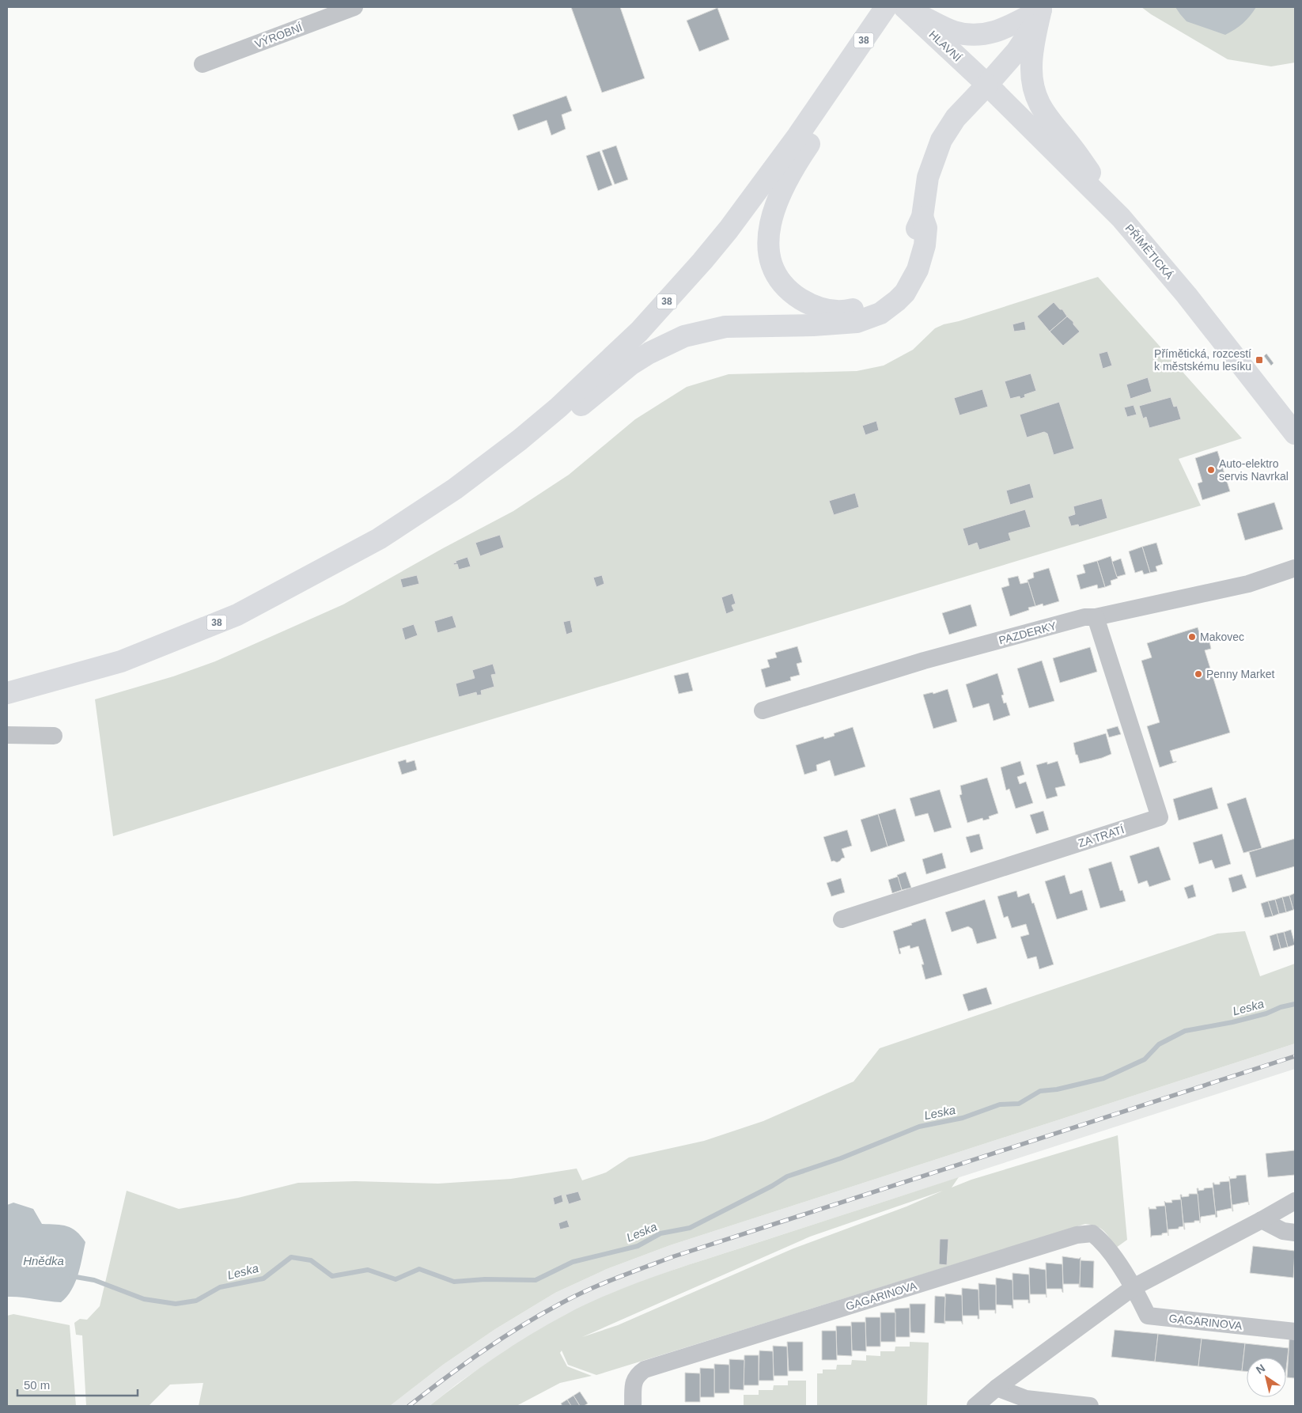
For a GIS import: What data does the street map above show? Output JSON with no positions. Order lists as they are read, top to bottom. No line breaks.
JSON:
{"streets":{"main road":["38","HLAVNÍ","PŘÍMĚTICKÁ"],"street":["VÝROBNÍ","PAZDERKY","ZA TRATÍ","GAGARINOVA"]},"crossings":[["38","HLAVNÍ"],["HLAVNÍ","PŘÍMĚTICKÁ"],["PAZDERKY","ZA TRATÍ"]],"water":["Leska","Hnědka"],"places":{"transit":["Přímětická, rozcestí k městskému lesíku"],"other":["Auto-elektro servis Navrkal","Makovec","Penny Market"]},"scale_bar":"50 m","north":"top left"}
